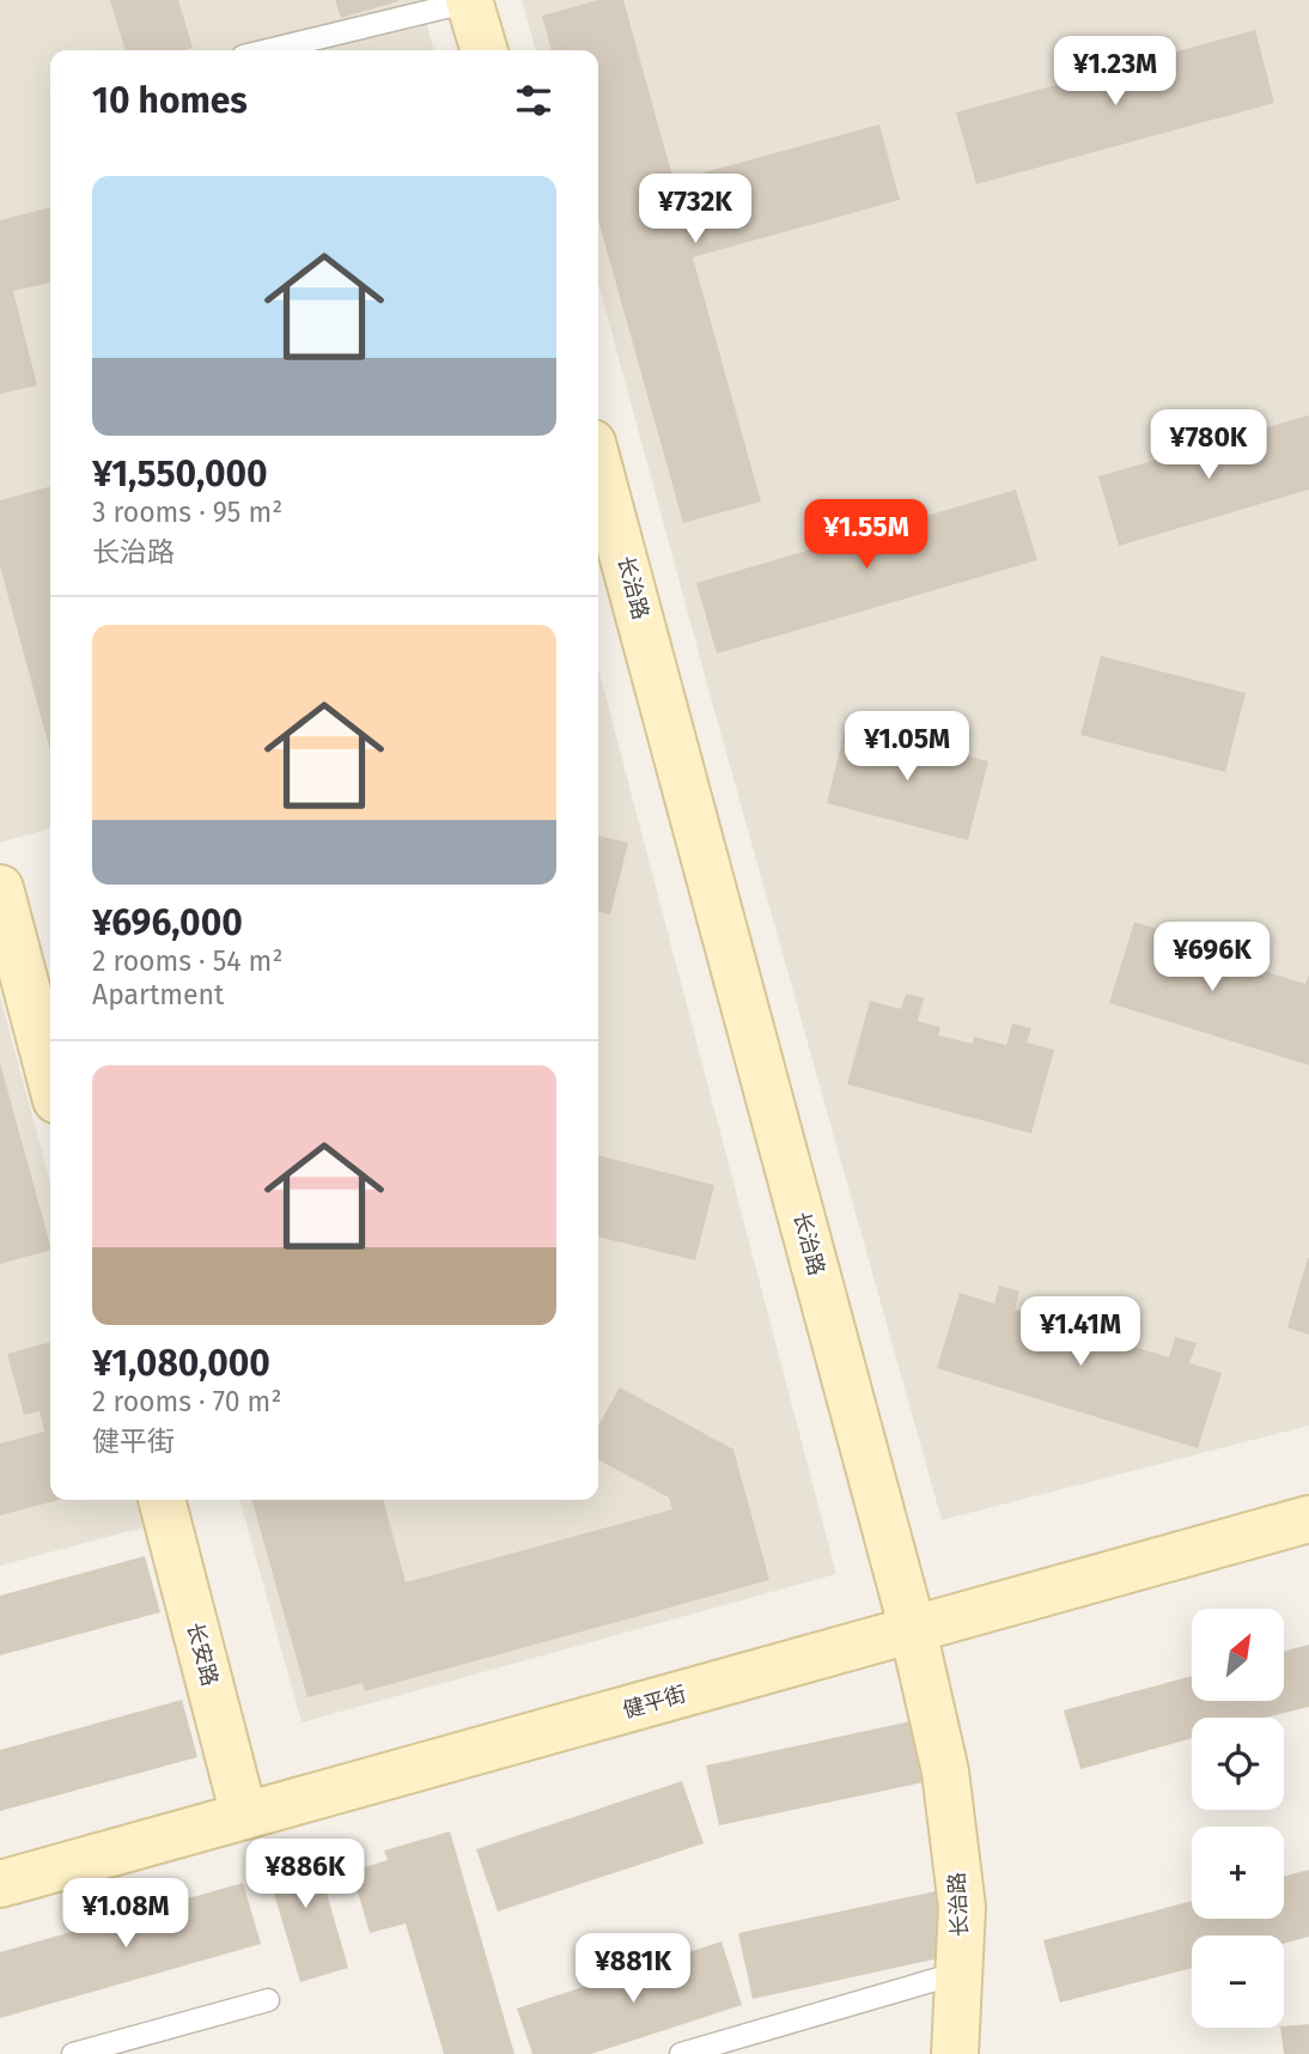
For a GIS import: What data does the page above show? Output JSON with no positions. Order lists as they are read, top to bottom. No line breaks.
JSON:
{"streets":{"street":["长治路","长安路","健平街"]},"crossings":[["长治路","健平街"],["长安路","健平街"]],"north":"top right","page":{"price":["¥1.23M","¥732K","¥780K","¥1.55M","¥1.05M","¥696K","¥1.41M","¥886K","¥1.08M","¥881K"],"heading":"10 homes","list":[{"name":"¥1,550,000","note":"3 rooms · 95 m² · 长治路"},{"name":"¥696,000","note":"2 rooms · 54 m² · Apartment"},{"name":"¥1,080,000","note":"2 rooms · 70 m² · 健平街"}],"map_buttons":["+","−"]}}
